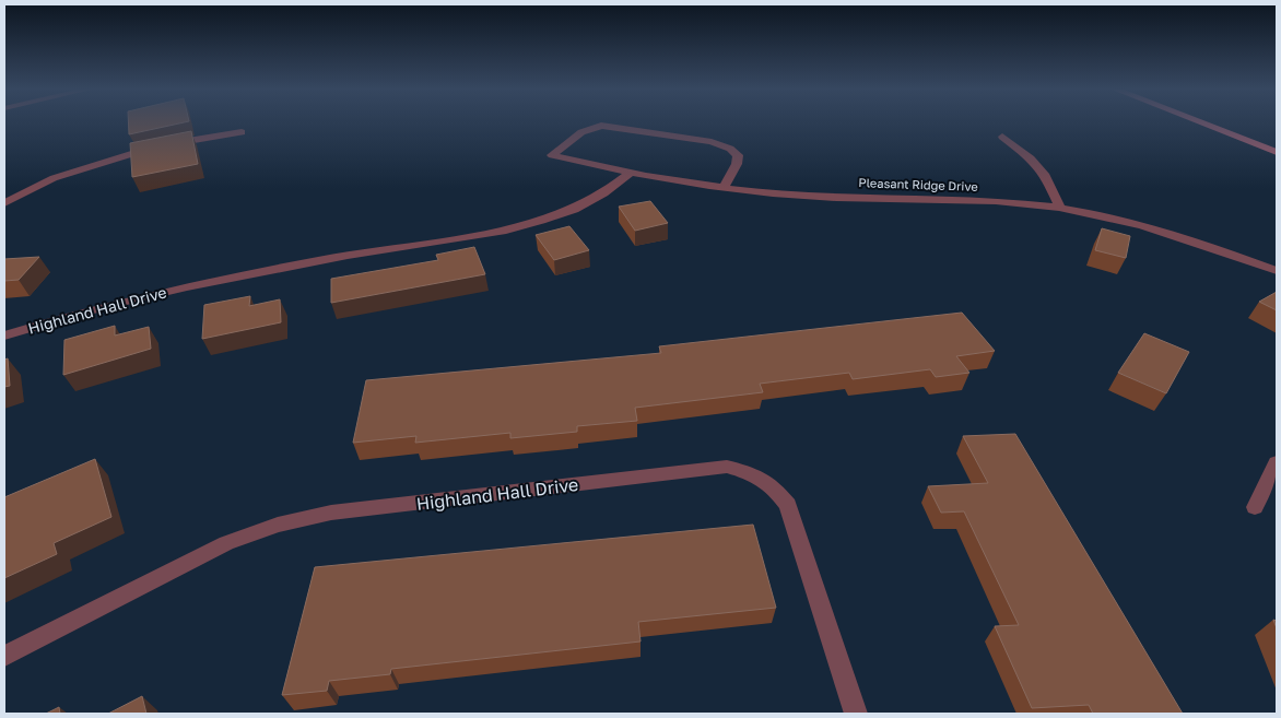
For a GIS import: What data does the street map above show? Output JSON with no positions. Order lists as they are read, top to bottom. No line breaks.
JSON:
{"streets":{"street":["Pleasant Ridge Drive","Highland Hall Drive"]},"crossings":[["Pleasant Ridge Drive","Highland Hall Drive"]]}
